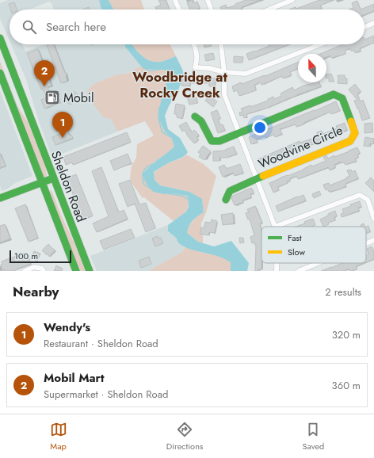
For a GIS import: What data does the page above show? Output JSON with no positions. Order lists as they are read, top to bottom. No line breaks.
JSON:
{"streets":{"main road":["Woodvine Circle","Sheldon Road"]},"districts":["Woodbridge at Rocky Creek"],"places":{"fuel station":["Mobil"]},"legend":["Fast","Slow"],"scale_bar":"100 m","north":"top","page":{"search":"Search here","pins":["2","1"],"scale":"100 m","heading":["Nearby","2 results"],"list":[{"mark":"1","name":"Wendy's","note":"Restaurant · Sheldon Road","value":"320 m"},{"mark":"2","name":"Mobil Mart","note":"Supermarket · Sheldon Road","value":"360 m"}],"nav":["Map","Directions","Saved"]}}
